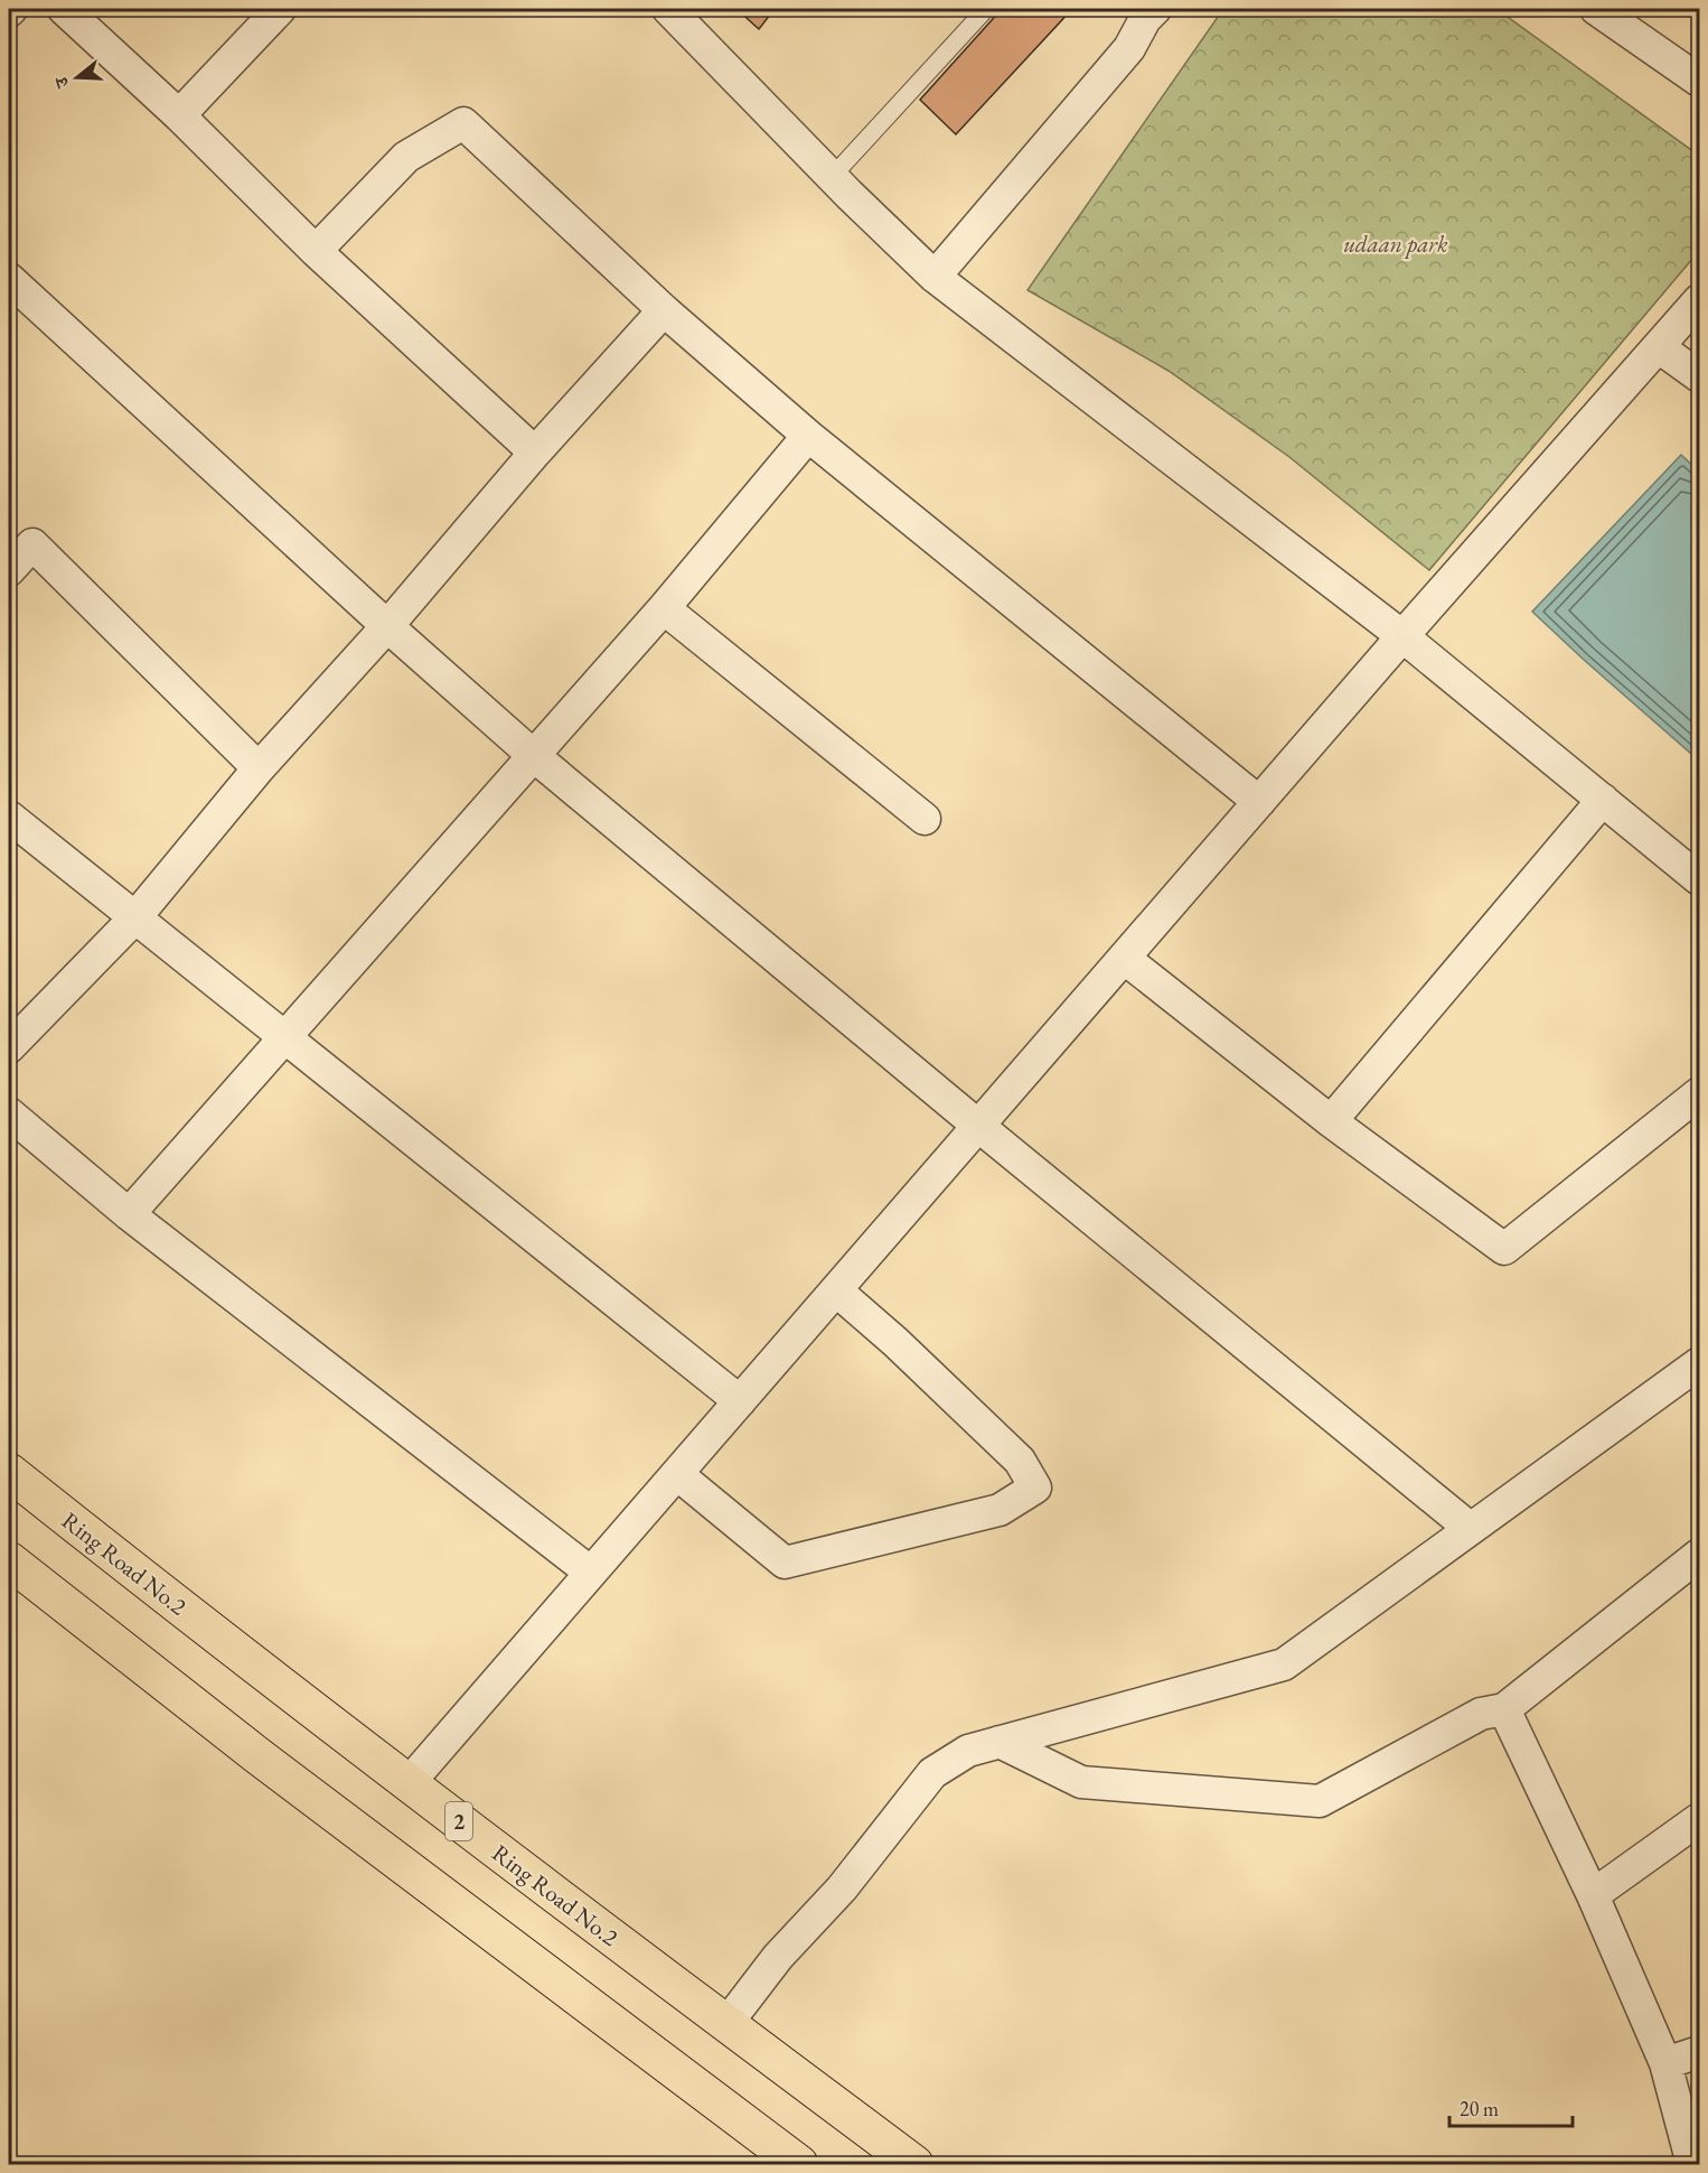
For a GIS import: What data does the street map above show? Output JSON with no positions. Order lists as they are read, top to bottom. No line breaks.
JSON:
{"streets":{"main road":["Ring Road No.2","2"]},"parks":["udaan park"],"scale_bar":"20 m","north":"left"}
